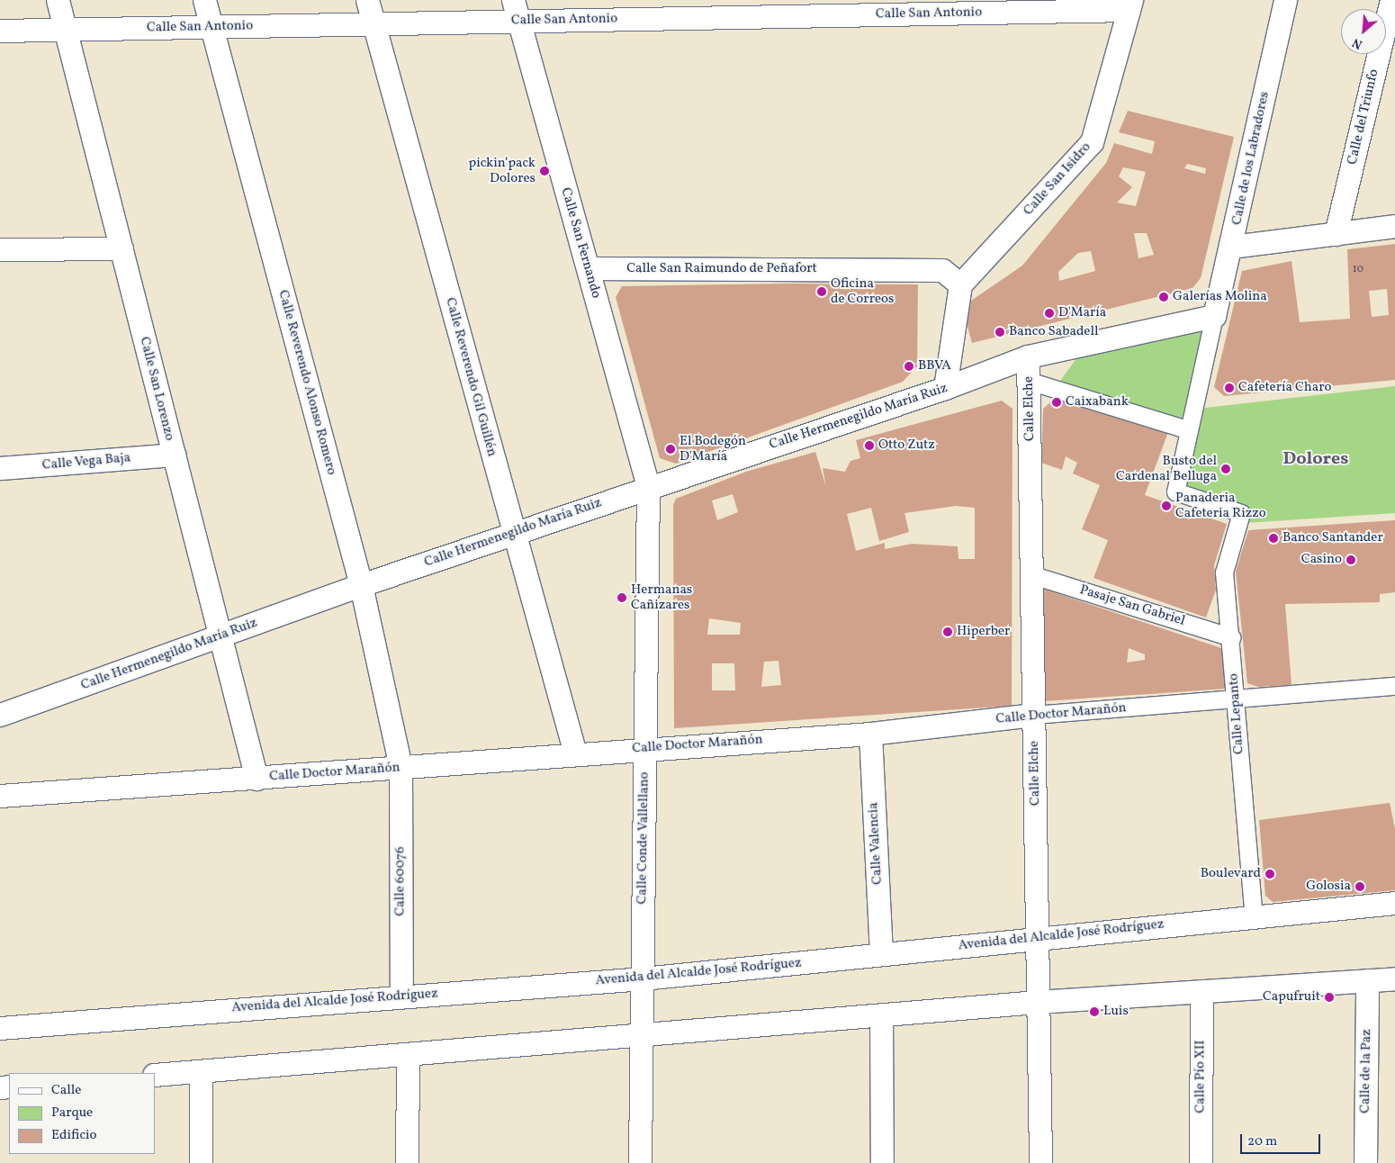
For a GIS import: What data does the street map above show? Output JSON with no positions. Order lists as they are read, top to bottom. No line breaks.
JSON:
{"streets":{"street":["Calle San Antonio","Calle del Triunfo","Calle de los Labradores","Calle San Isidro","Calle San Fernando","Calle San Raimundo de Peñafort","Calle Reverendo Gil Guillén","Calle Reverendo Alonso Romero","Calle San Lorenzo","Calle Elche","Calle Hermenegildo María Ruiz","Calle Vega Baja","Pasaje San Gabriel","Calle Doctor Marañón","Calle Lepanto","Calle Conde Vallellano","Calle Valencia","Calle 60076","Avenida del Alcalde José Rodríguez","Calle de la Paz","Calle Pío XII"]},"crossings":[["Calle San Antonio","Calle San Isidro"],["Calle San Antonio","Calle San Fernando"],["Calle San Antonio","Calle Reverendo Gil Guillén"],["Calle San Antonio","Calle Reverendo Alonso Romero"],["Calle San Antonio","Calle San Lorenzo"],["Calle de los Labradores","Calle Hermenegildo María Ruiz"],["Calle San Isidro","Calle San Raimundo de Peñafort"],["Calle San Fernando","Calle San Raimundo de Peñafort"],["Calle San Fernando","Calle Hermenegildo María Ruiz"],["Calle San Fernando","Calle Conde Vallellano"],["Calle Reverendo Gil Guillén","Calle Hermenegildo María Ruiz"],["Calle Reverendo Gil Guillén","Calle Doctor Marañón"],["Calle Reverendo Alonso Romero","Calle Hermenegildo María Ruiz"],["Calle Reverendo Alonso Romero","Calle Doctor Marañón"],["Calle Reverendo Alonso Romero","Calle 60076"],["Calle San Lorenzo","Calle Hermenegildo María Ruiz"],["Calle San Lorenzo","Calle Vega Baja"],["Calle San Lorenzo","Calle Doctor Marañón"],["Calle Elche","Calle Hermenegildo María Ruiz"],["Calle Elche","Pasaje San Gabriel"],["Calle Elche","Calle Doctor Marañón"],["Calle Elche","Avenida del Alcalde José Rodríguez"],["Calle Hermenegildo María Ruiz","Calle Conde Vallellano"],["Pasaje San Gabriel","Calle Lepanto"],["Calle Doctor Marañón","Calle Lepanto"],["Calle Doctor Marañón","Calle Conde Vallellano"],["Calle Doctor Marañón","Calle Valencia"],["Calle Doctor Marañón","Calle 60076"],["Calle Lepanto","Avenida del Alcalde José Rodríguez"],["Calle Conde Vallellano","Avenida del Alcalde José Rodríguez"],["Calle Valencia","Avenida del Alcalde José Rodríguez"],["Calle 60076","Avenida del Alcalde José Rodríguez"]],"districts":["Dolores"],"places":["pickin‘pack Dolores","Oficina de Correos","Galerías Molina","D'María","Banco Sabadell","BBVA","Cafetería Charo","Caixabank","Otto Zutz","El Bodegón D'María","Busto del Cardenal Belluga","Panaderia Cafeteria Rizzo","Banco Santander","Casino","Hermanas Cañizares","Hiperber","Boulevard","Golosia","Capufruit","Luis"],"house_numbers":["10"],"legend":["Calle","Parque","Edificio"],"scale_bar":"20 m","north":"bottom left"}
